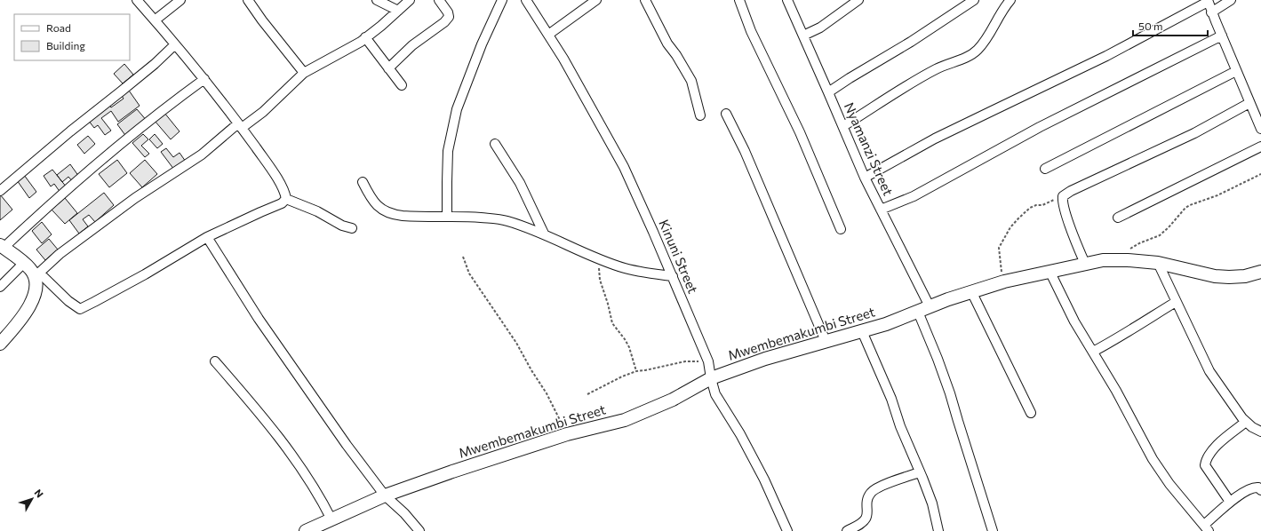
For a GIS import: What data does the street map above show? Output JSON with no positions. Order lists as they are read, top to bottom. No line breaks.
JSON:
{"streets":{"street":["Nyamanzi Street","Kinuni Street","Mwembemakumbi Street"]},"crossings":[["Nyamanzi Street","Mwembemakumbi Street"],["Kinuni Street","Mwembemakumbi Street"]],"legend":["Road","Building"],"scale_bar":"50 m","north":"top right"}
